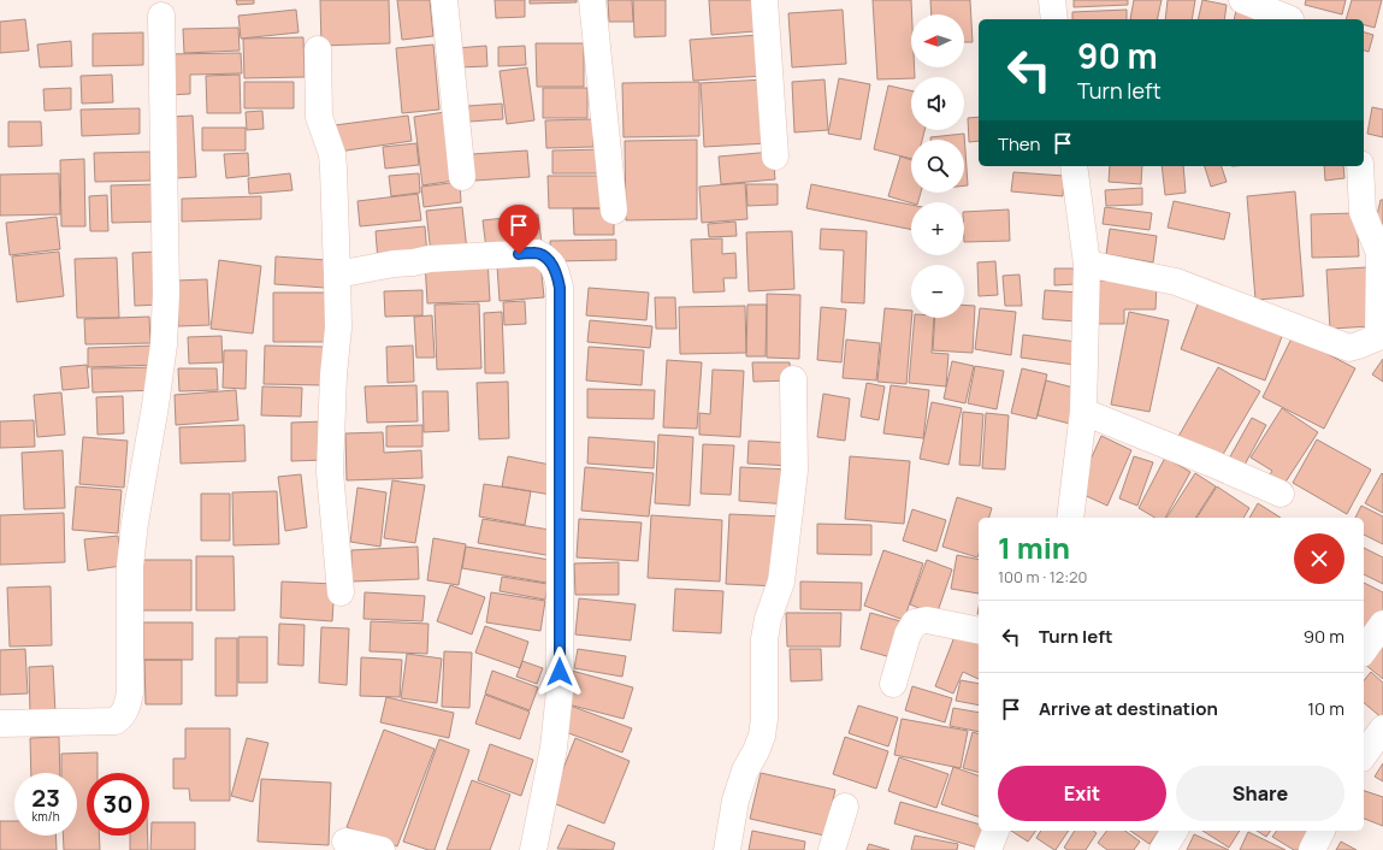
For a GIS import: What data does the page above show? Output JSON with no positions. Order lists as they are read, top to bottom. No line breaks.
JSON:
{"north":"left","page":{"map_buttons":["+","−"],"turn":["90 m","Turn left"],"then":"Then","heading":["1 min","100 m · 12:20"],"list":[{"name":"Turn left","value":"90 m"},{"name":"Arrive at destination","value":"10 m"}],"buttons":["Exit","Share"],"speed":"23 km/h","limit":"30"}}
